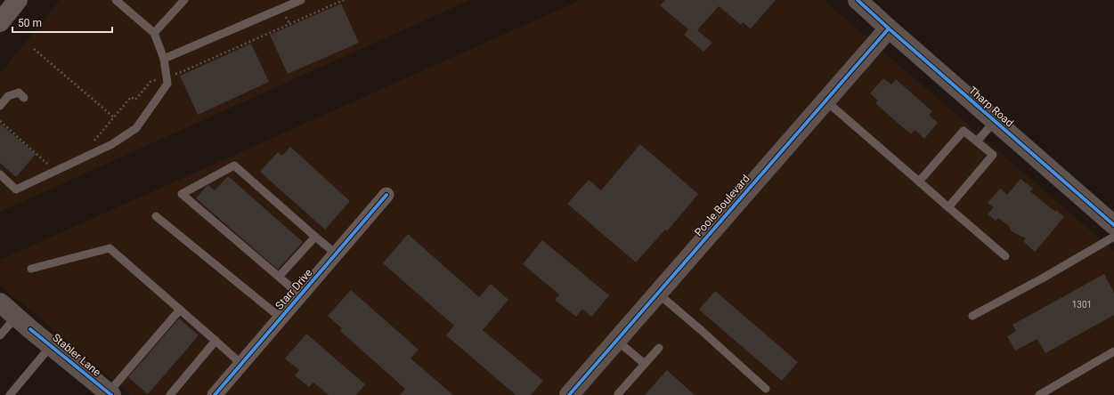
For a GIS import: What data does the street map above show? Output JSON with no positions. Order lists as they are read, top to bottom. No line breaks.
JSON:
{"streets":{"street":["Tharp Road","Poole Boulevard","Starr Drive","Stabler Lane"]},"crossings":[["Tharp Road","Poole Boulevard"]],"house_numbers":["1301"],"scale_bar":"50 m"}
